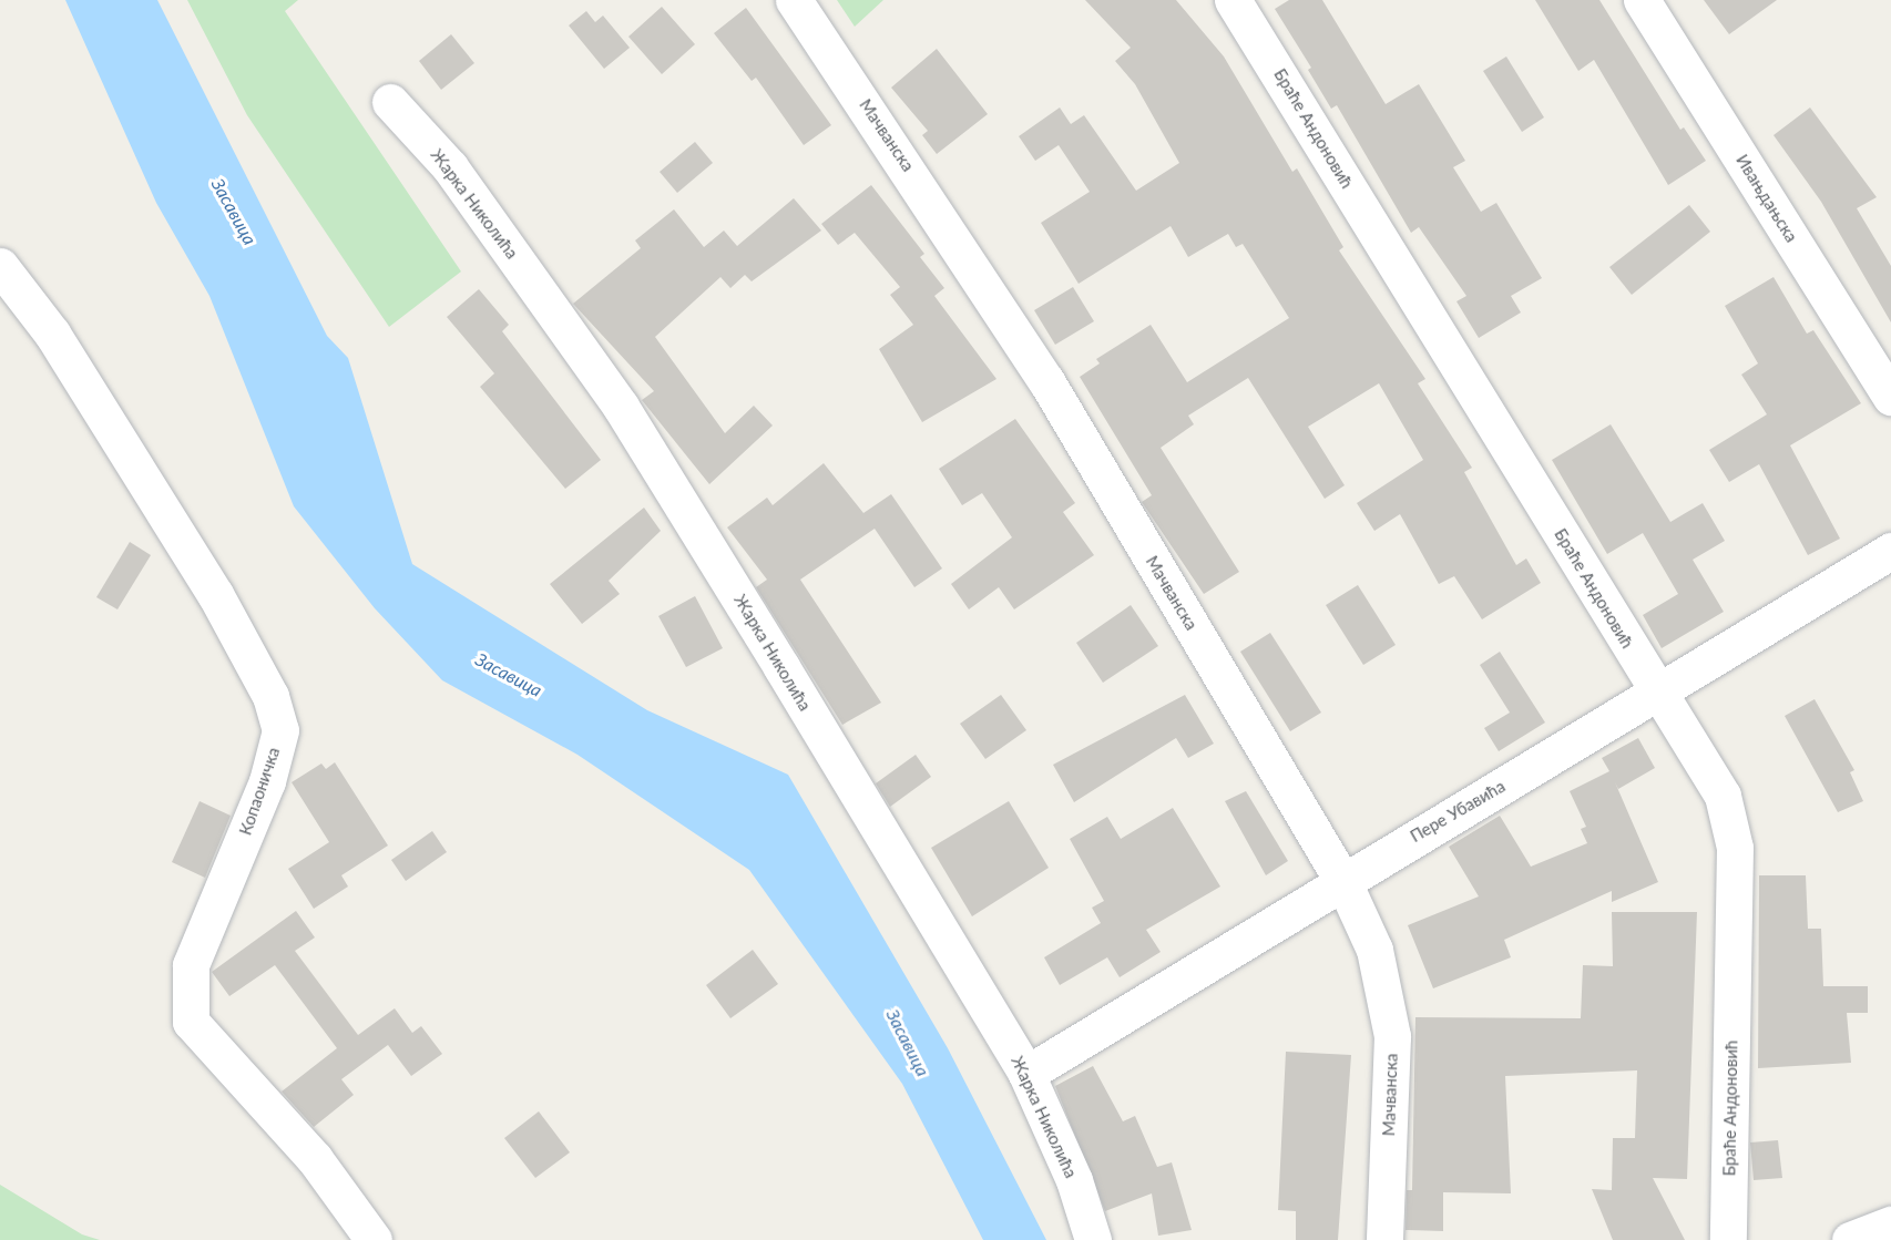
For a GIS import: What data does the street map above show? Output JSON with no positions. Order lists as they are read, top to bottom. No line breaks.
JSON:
{"streets":{"street":["Браће Андоновић","Мачванска","Ивањдањска","Жарка Николића","Копаоничка","Пере Убавића"]},"crossings":[["Браће Андоновић","Пере Убавића"],["Мачванска","Пере Убавића"],["Жарка Николића","Пере Убавића"]],"water":["Засавица"]}
